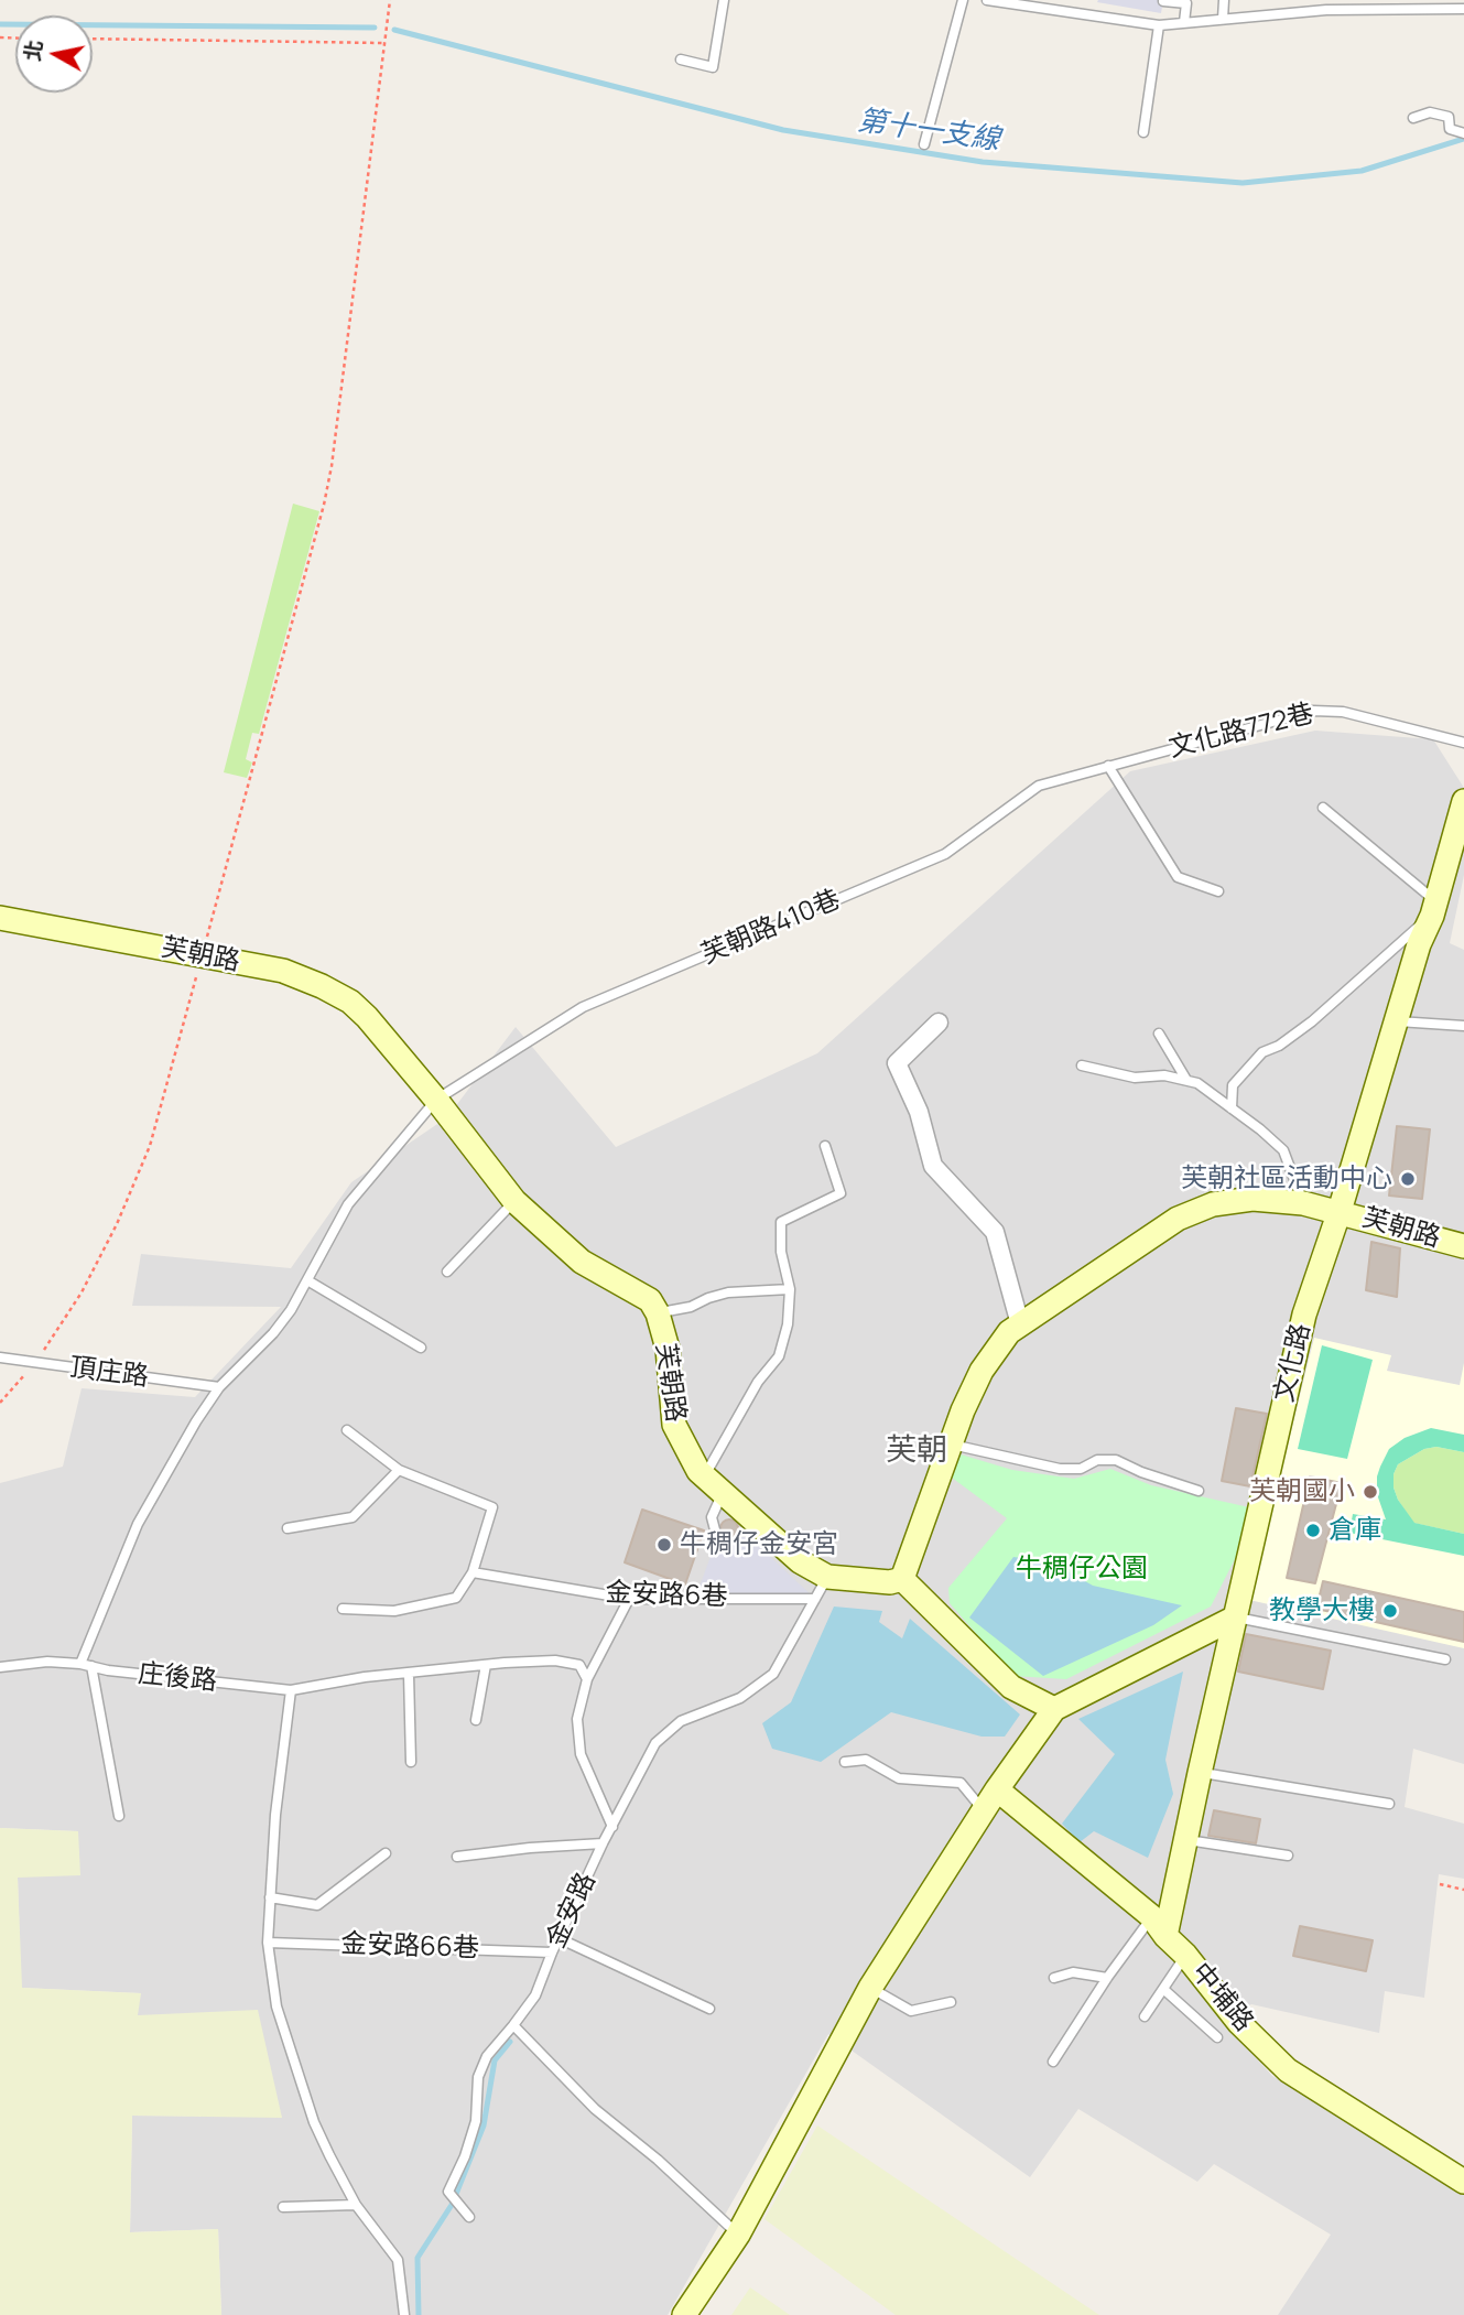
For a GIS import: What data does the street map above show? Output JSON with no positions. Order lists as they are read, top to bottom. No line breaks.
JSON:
{"streets":{"street":["芙朝路","文化路","中埔路"],"lane":["文化路772巷","芙朝路410巷","頂庄路","金安路6巷","庄後路","金安路","金安路66巷"]},"crossings":[["文化路772巷","芙朝路410巷"],["芙朝路410巷","芙朝路"],["芙朝路","文化路"],["芙朝路","金安路"],["文化路","中埔路"],["金安路6巷","金安路"],["金安路","金安路66巷"]],"districts":["芙朝"],"water":["第十一支線"],"parks":["牛稠仔公園"],"places":["芙朝社區活動中心","芙朝國小","倉庫","牛稠仔金安宮","教學大樓"],"north":"left"}
